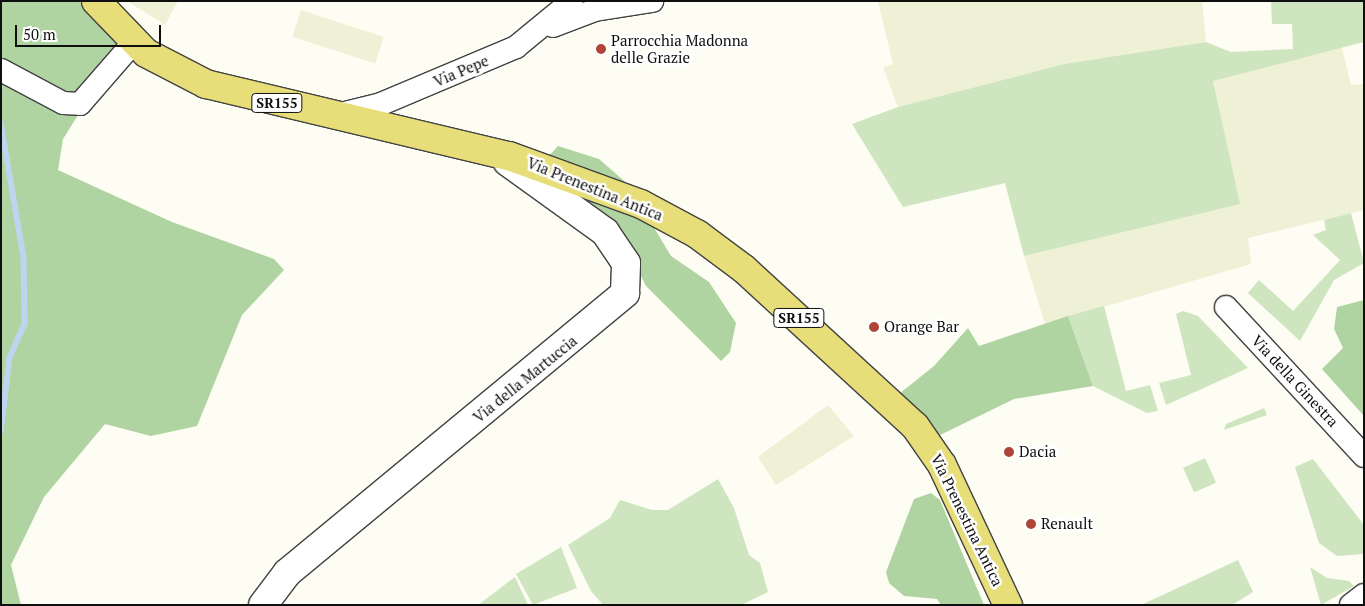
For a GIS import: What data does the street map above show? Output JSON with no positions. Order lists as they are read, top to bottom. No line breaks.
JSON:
{"streets":{"main road":["SR155","Via Prenestina Antica"],"street":["Via Pepe","Via della Martuccia","Via della Ginestra"]},"crossings":[["Via Pepe","Via Prenestina Antica"],["Via Prenestina Antica","Via della Martuccia"]],"places":["Parrocchia Madonna delle Grazie","Orange Bar","Dacia","Renault"],"scale_bar":"50 m"}
